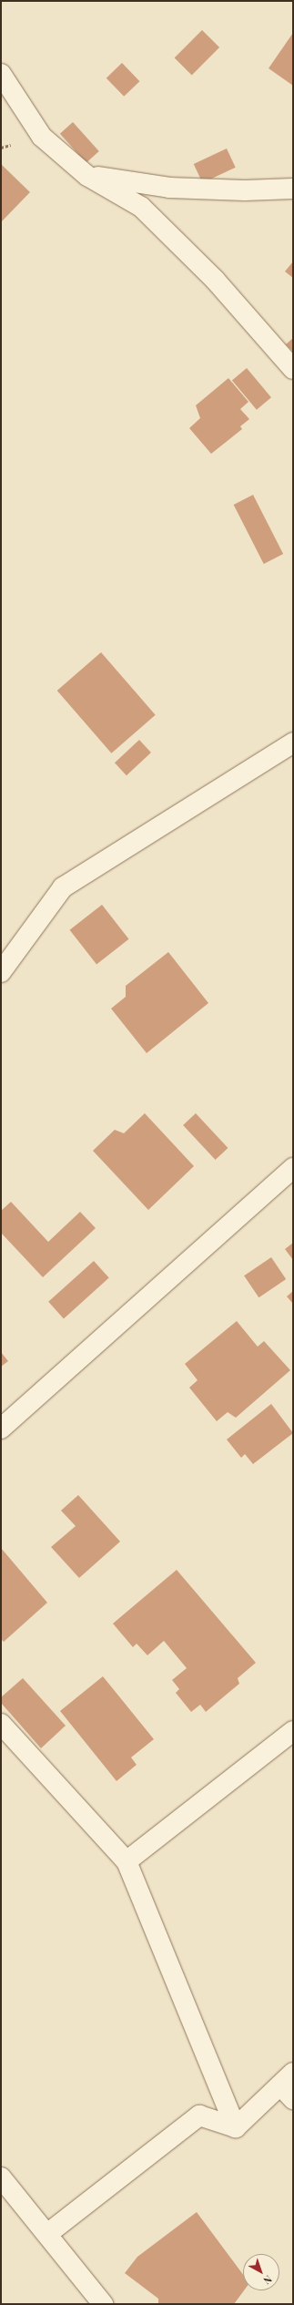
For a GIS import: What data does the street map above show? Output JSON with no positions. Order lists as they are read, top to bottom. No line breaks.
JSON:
{"north":"bottom right"}
